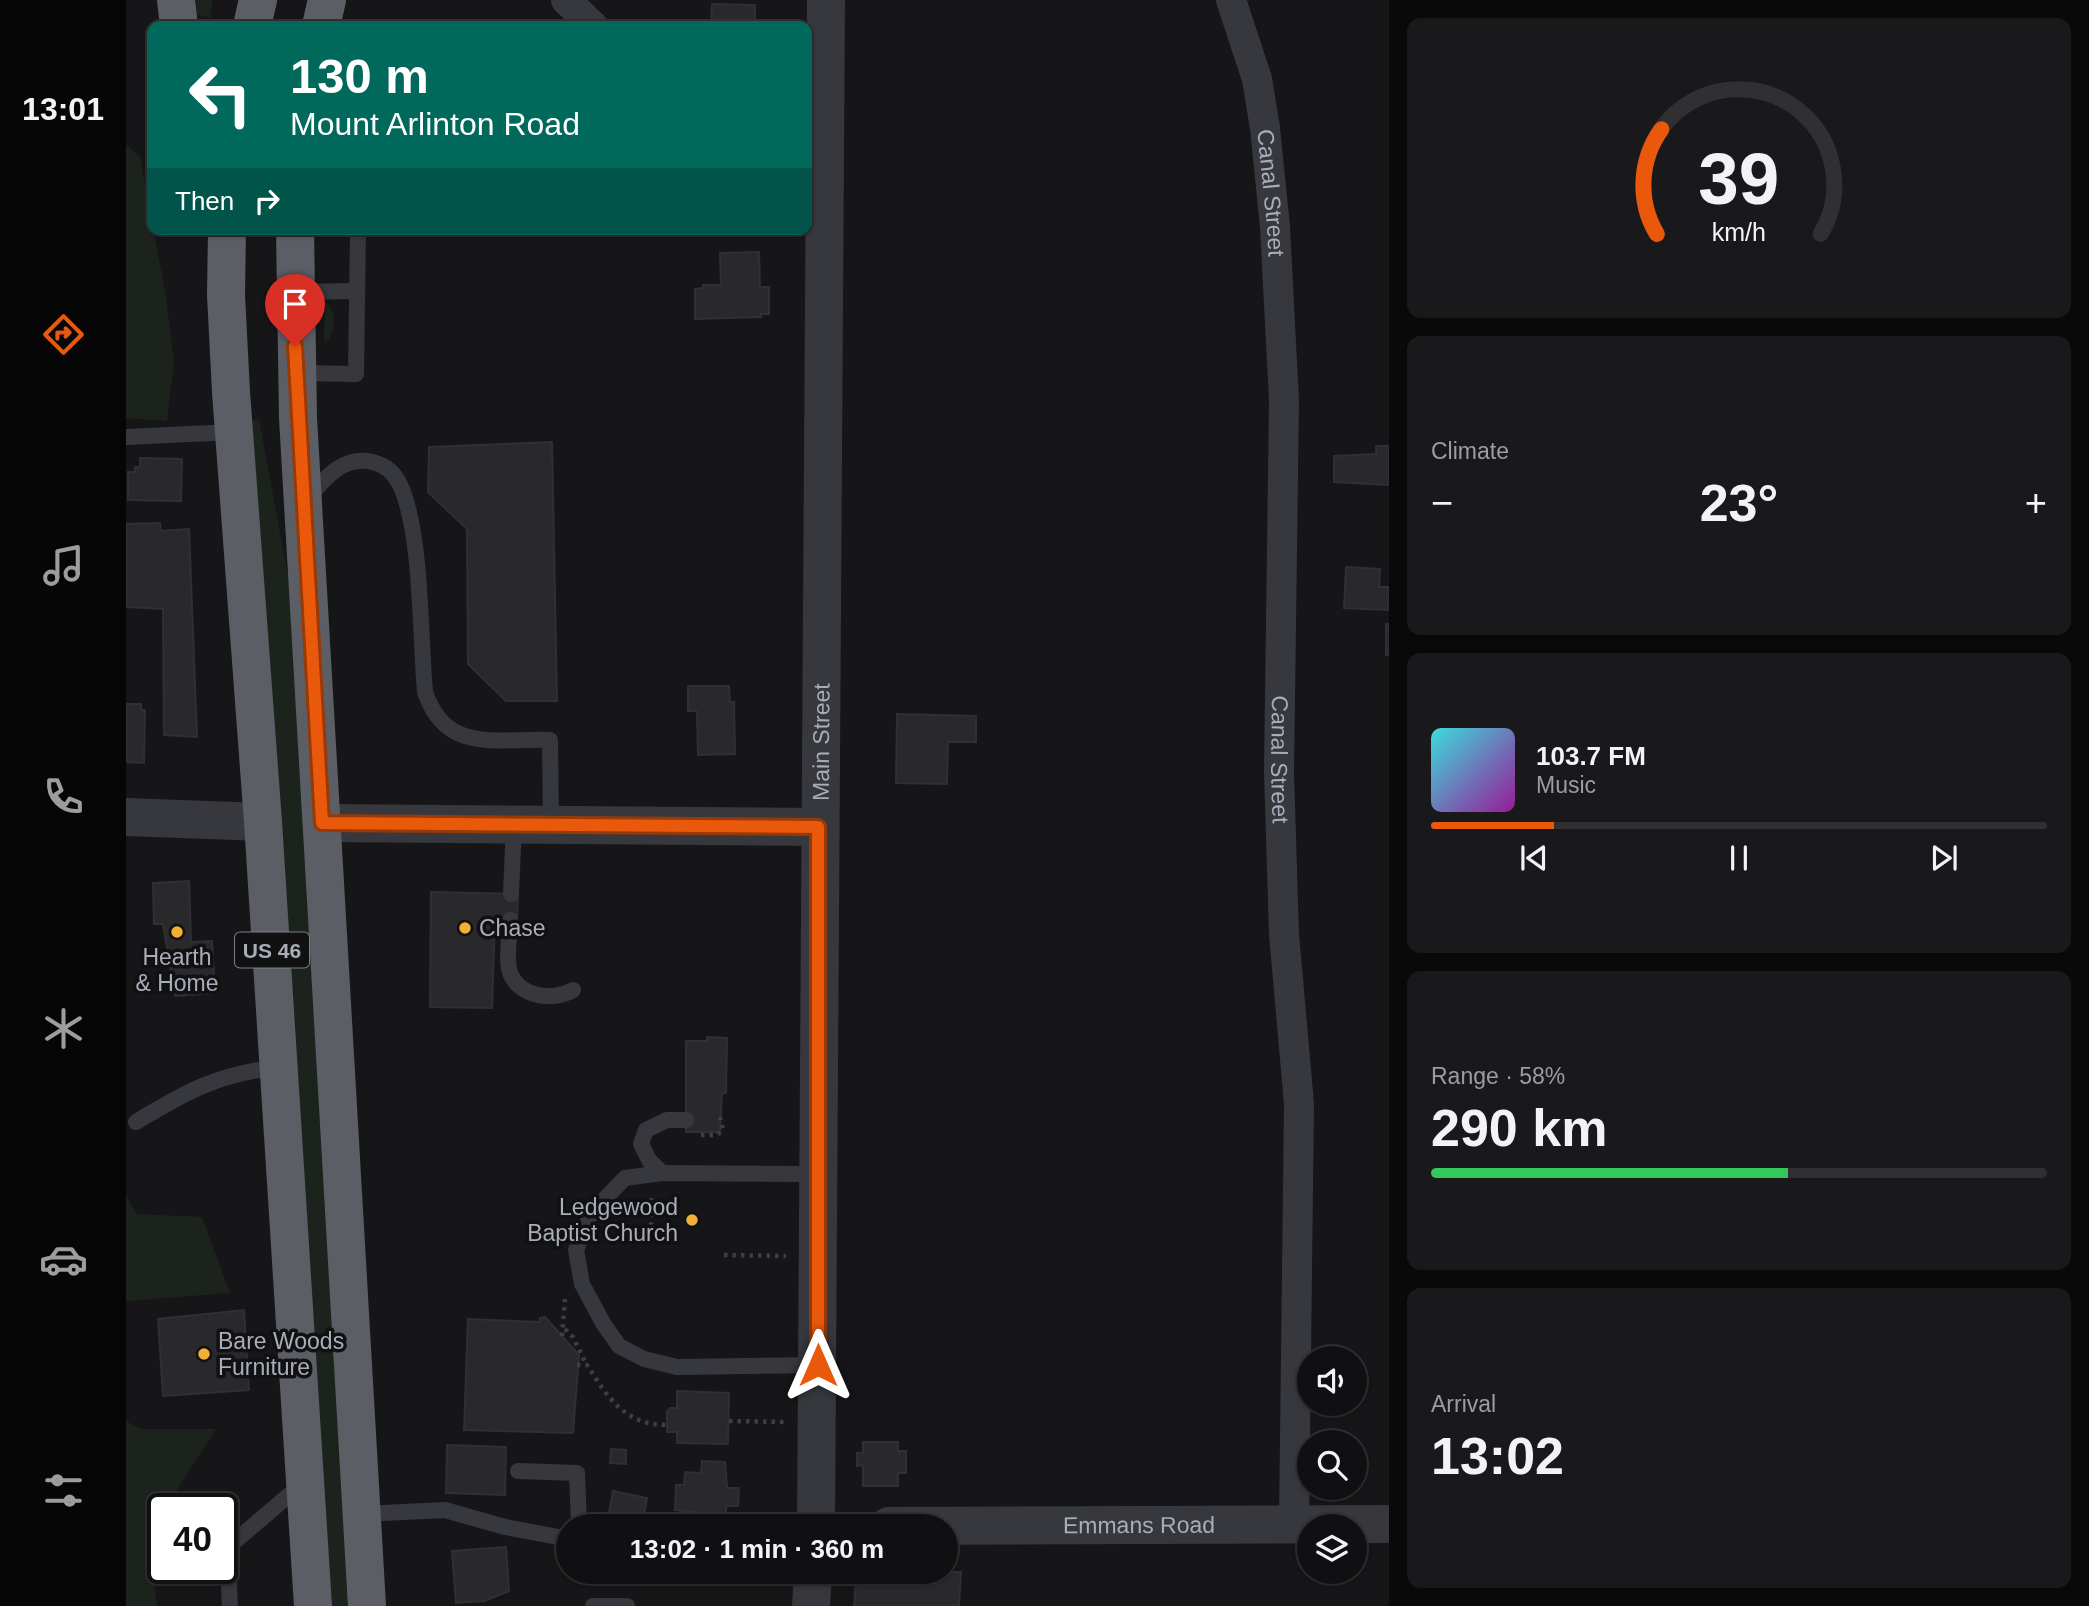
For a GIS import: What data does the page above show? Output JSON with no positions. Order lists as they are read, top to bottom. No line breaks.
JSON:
{"streets":{"highway":["US 46"],"street":["Canal Street","Main Street","Emmans Road"]},"crossings":[["Canal Street","Emmans Road"]],"places":["Chase","Hearth & Home","Ledgewood Baptist Church","Bare Woods Furniture"],"page":{"tabs":"13:01","turn":["130 m","Mount Arlinton Road"],"then":"Then","tile":["Climate",["Range · 58%","290 km"],["Arrival","13:02"]],"heat":["−","23°","+"],"song":["103.7 FM","Music"],"limit":"40","trip":"13:02 · 1 min · 360 m","gauge":["39","km/h"]}}
